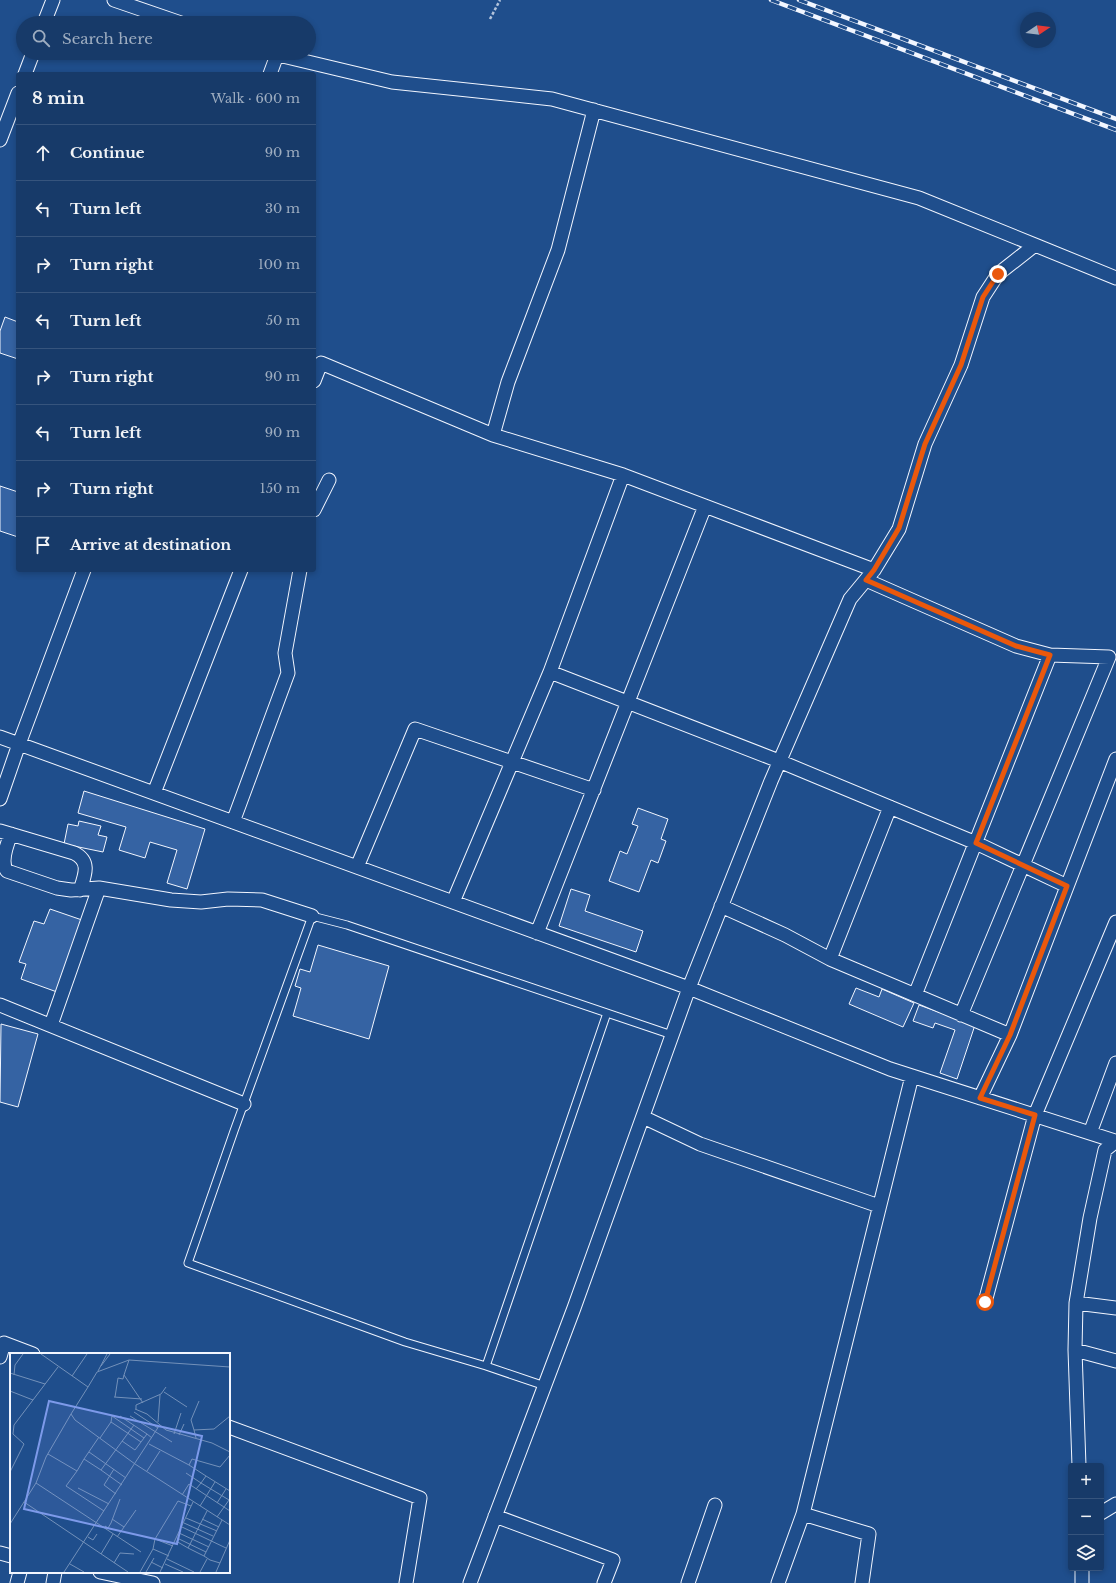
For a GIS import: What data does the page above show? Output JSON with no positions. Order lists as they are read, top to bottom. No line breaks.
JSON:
{"north":"right","page":{"search":"Search here","heading":["8 min","Walk · 600 m"],"list":[["Continue","90 m"],["Turn left","30 m"],["Turn right","100 m"],["Turn left","50 m"],["Turn right","90 m"],["Turn left","90 m"],["Turn right","150 m"],"Arrive at destination"],"map_buttons":["+","−"]}}
